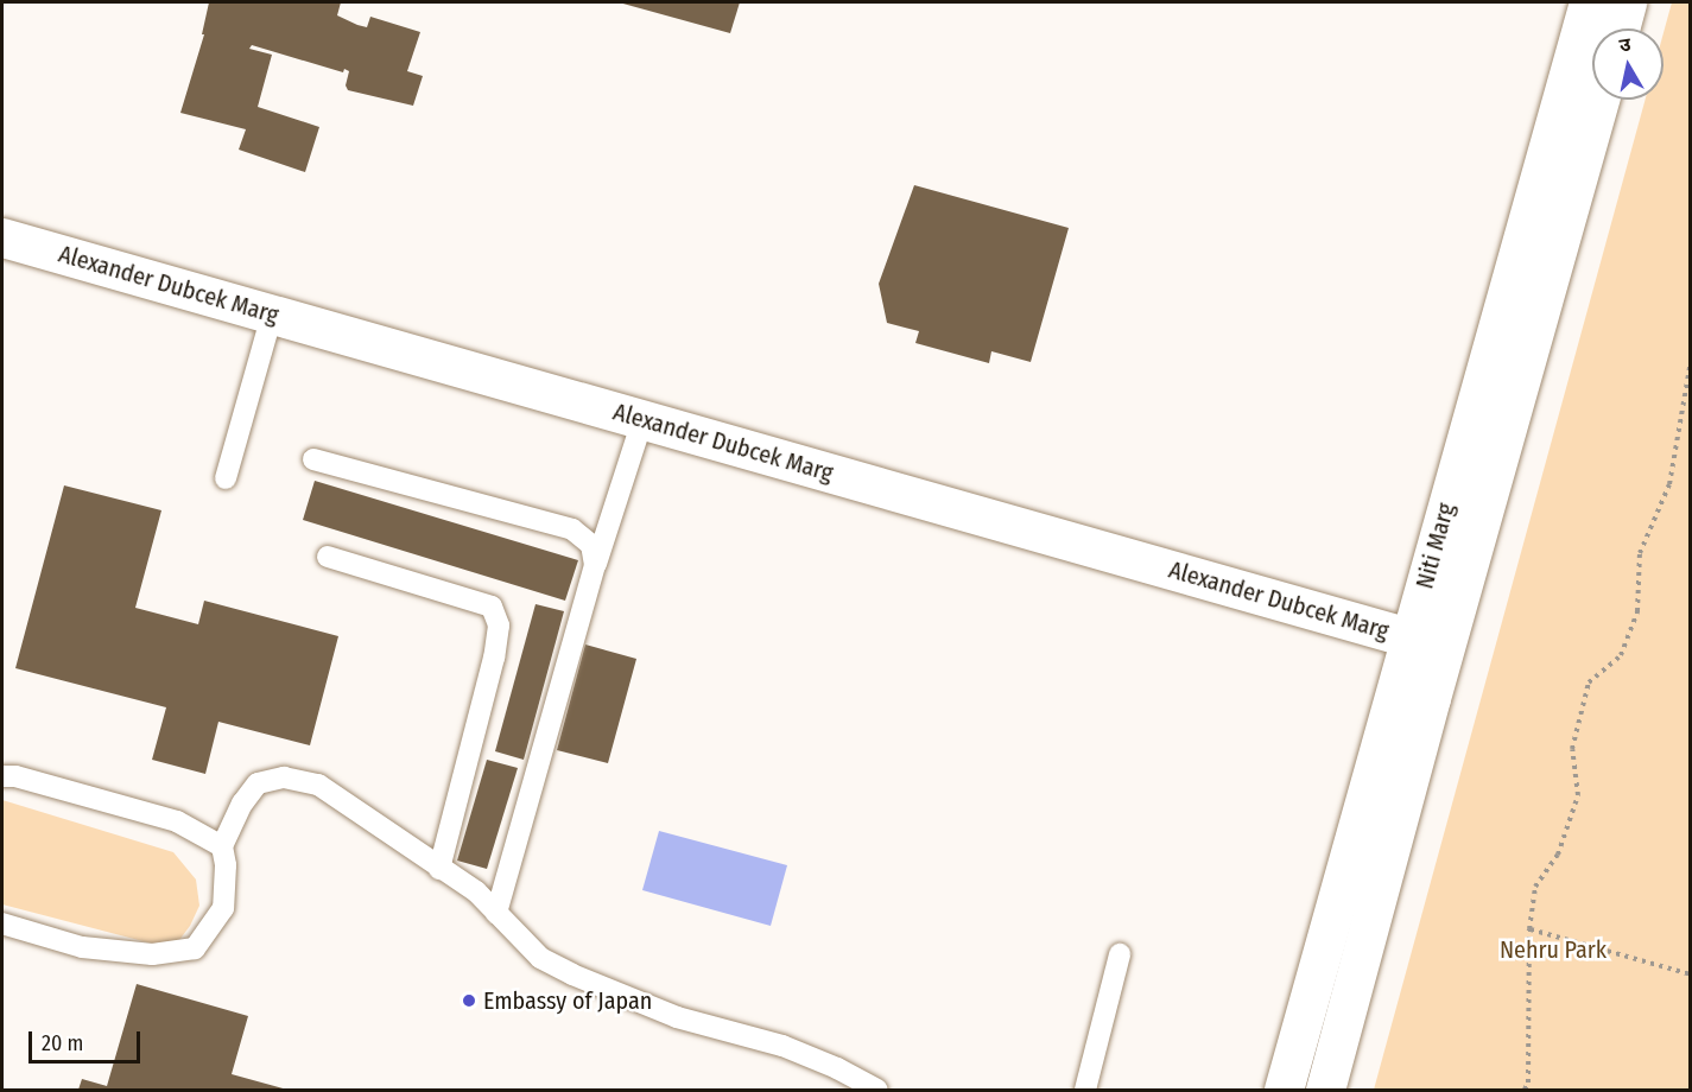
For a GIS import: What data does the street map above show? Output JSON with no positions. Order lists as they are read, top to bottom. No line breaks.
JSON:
{"streets":{"street":["Alexander Dubcek Marg","Niti Marg"]},"crossings":[["Alexander Dubcek Marg","Niti Marg"]],"parks":["Nehru Park"],"places":["Embassy of Japan"],"scale_bar":"20 m","north":"top"}
